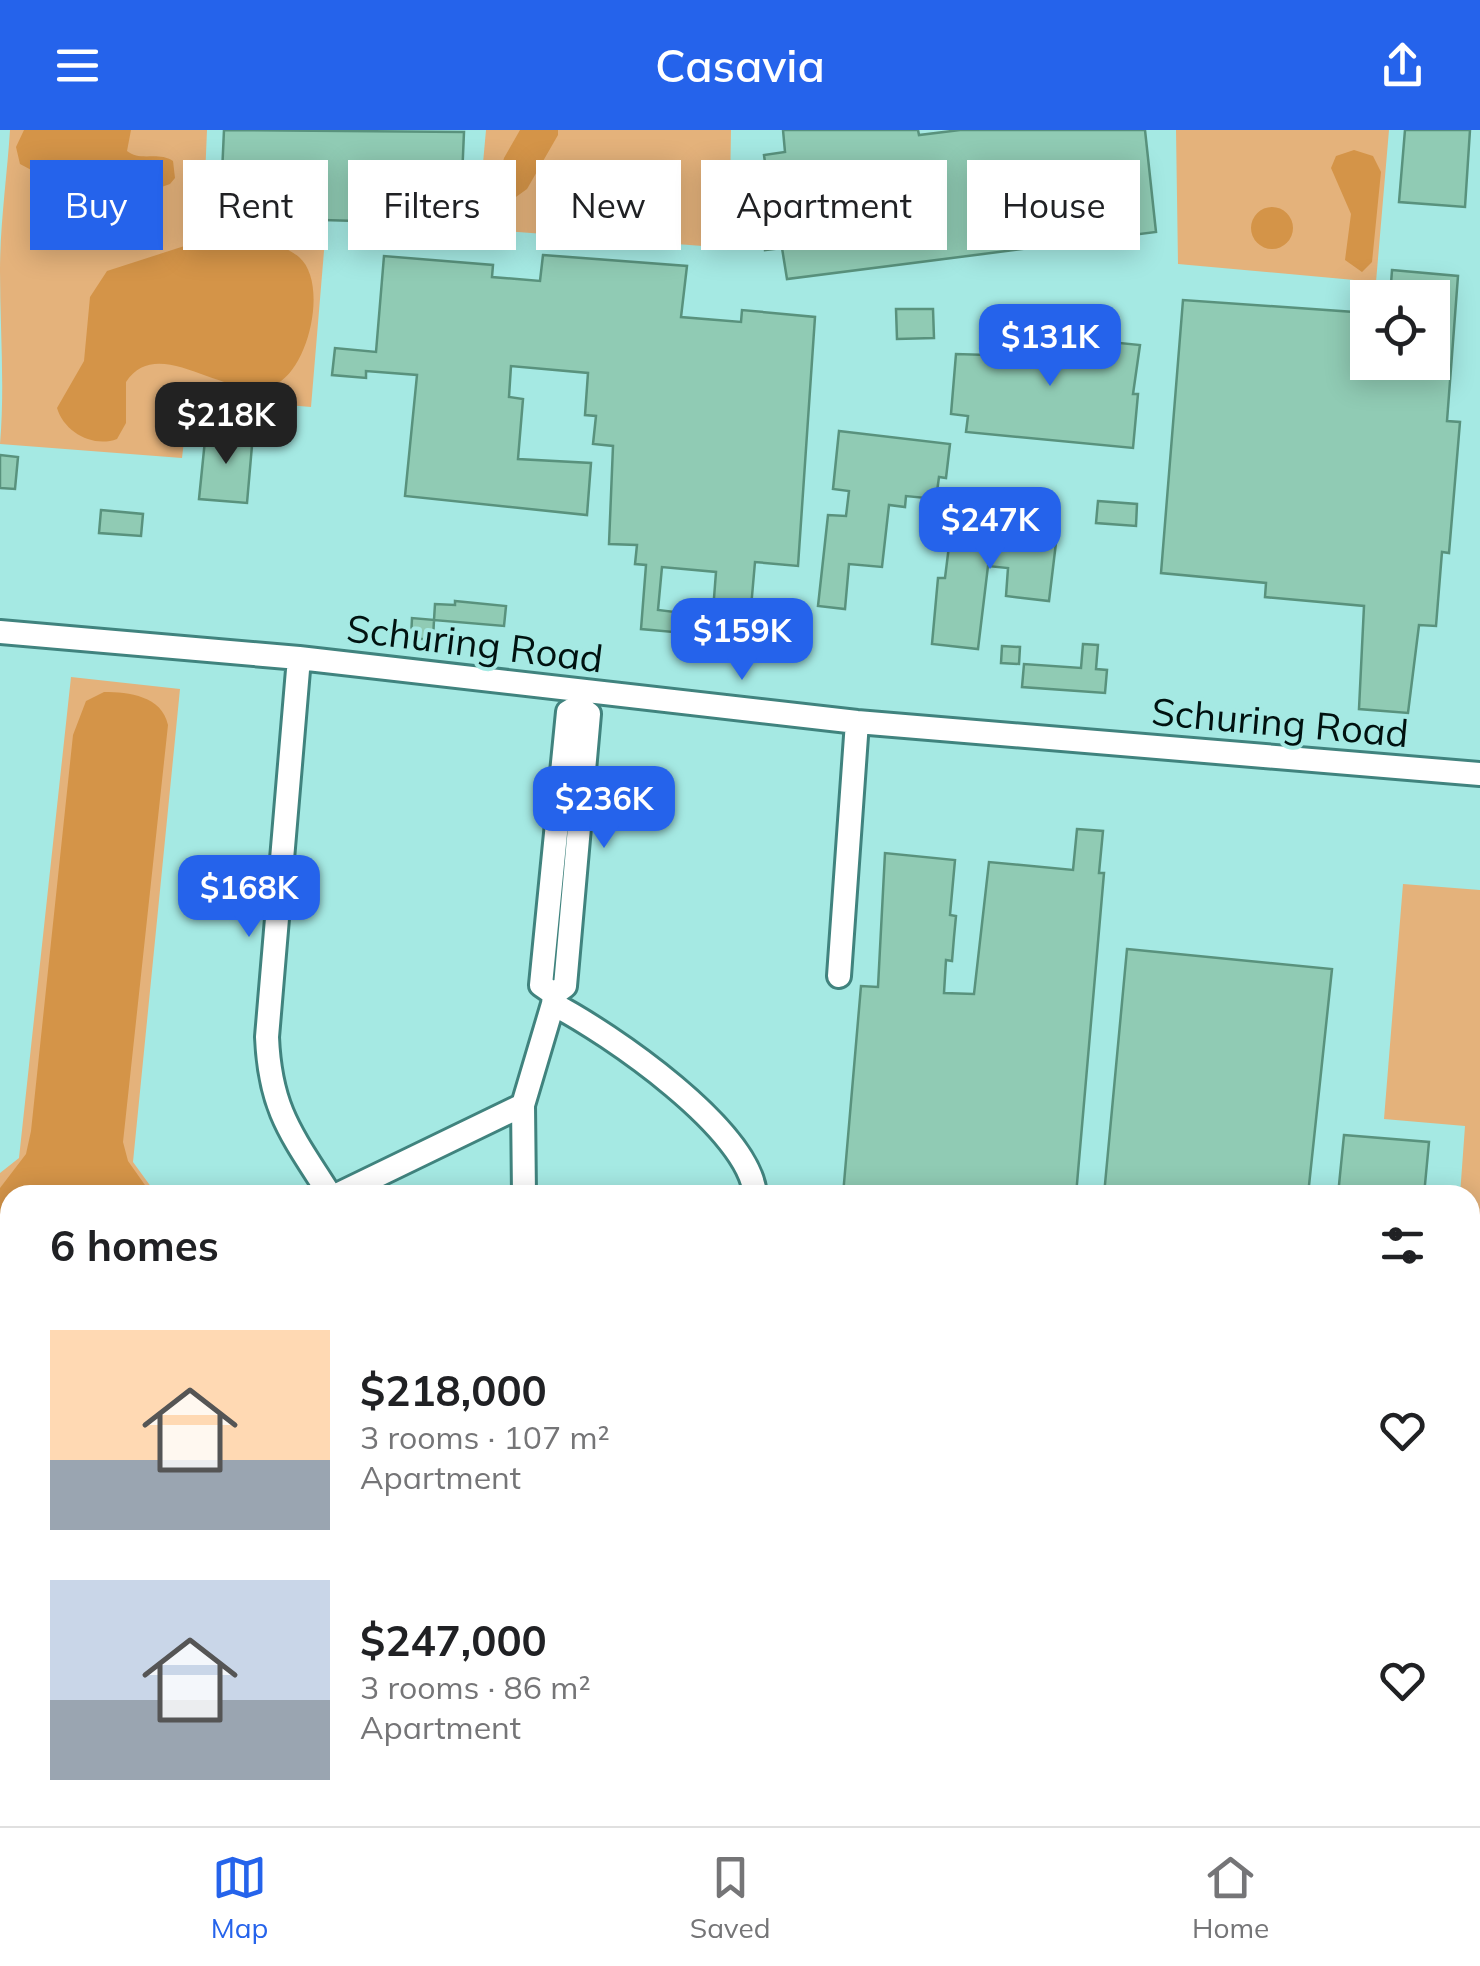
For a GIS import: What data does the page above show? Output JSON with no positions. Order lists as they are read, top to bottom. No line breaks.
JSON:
{"streets":{"street":["Schuring Road"]},"page":{"header":"Casavia","chip":["Buy","Rent","Filters","New","Apartment","House"],"price":["$131K","$218K","$247K","$159K","$236K","$168K"],"heading":"6 homes","list":[{"name":"$218,000","note":"3 rooms · 107 m² · Apartment"},{"name":"$247,000","note":"3 rooms · 86 m² · Apartment"}],"tabs":["Map","Saved","Home"]}}
